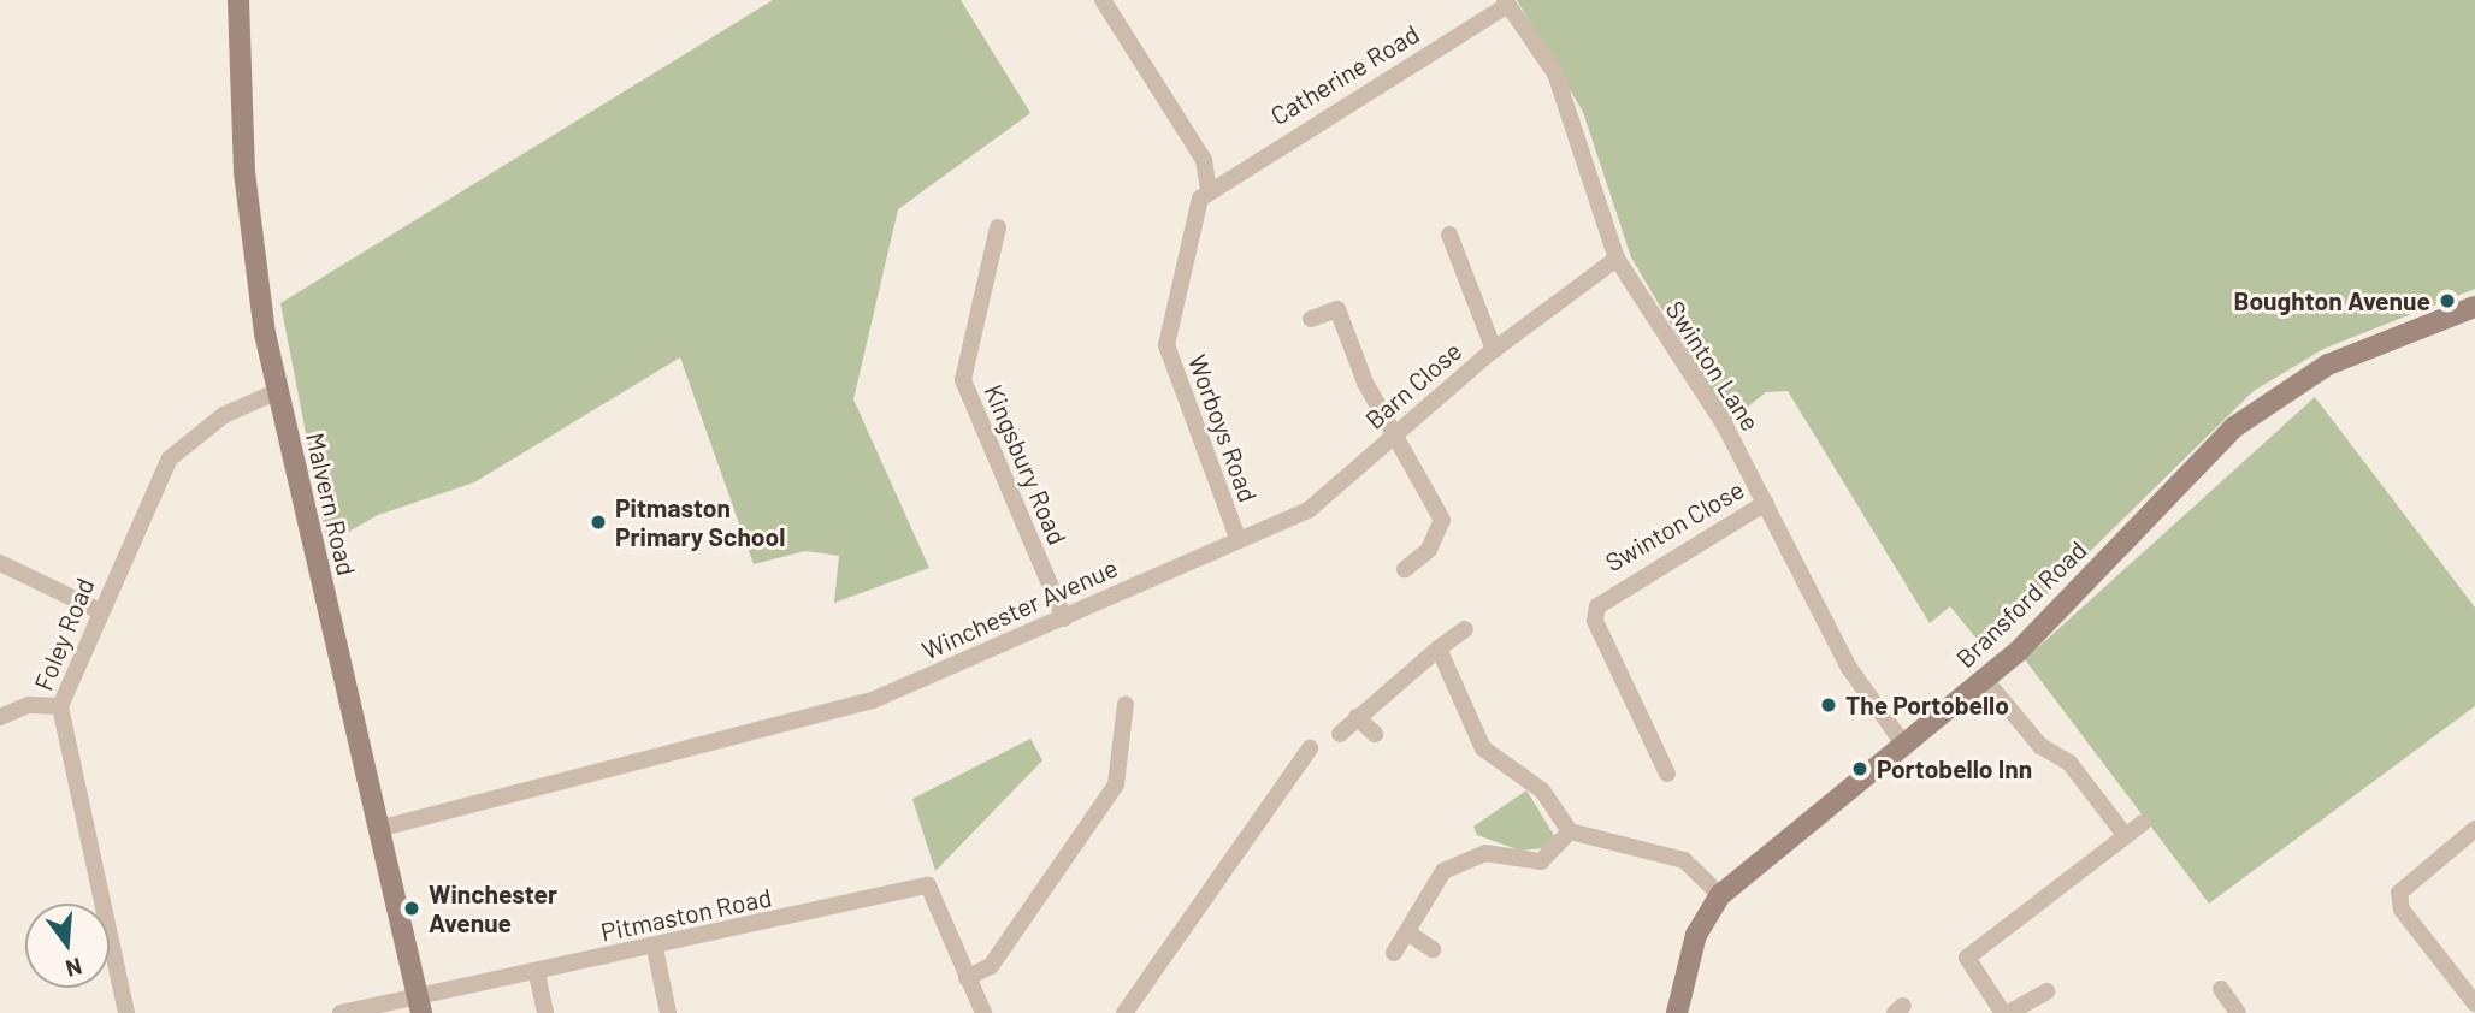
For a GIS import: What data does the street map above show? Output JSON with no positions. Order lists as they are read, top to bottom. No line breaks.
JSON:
{"streets":{"main road":["Malvern Road","Bransford Road"],"street":["Catherine Road","Swinton Lane","Barn Close","Worboys Road","Kingsbury Road","Swinton Close","Winchester Avenue","Foley Road","Pitmaston Road"]},"crossings":[["Catherine Road","Swinton Lane"],["Catherine Road","Worboys Road"],["Swinton Lane","Barn Close"],["Swinton Lane","Swinton Close"],["Swinton Lane","Bransford Road"],["Barn Close","Worboys Road"],["Barn Close","Winchester Avenue"],["Worboys Road","Winchester Avenue"],["Kingsbury Road","Winchester Avenue"],["Malvern Road","Winchester Avenue"],["Malvern Road","Foley Road"],["Malvern Road","Pitmaston Road"]],"places":["Boughton Avenue","Pitmaston Primary School","The Portobello","Portobello Inn","Winchester Avenue"],"north":"bottom"}
